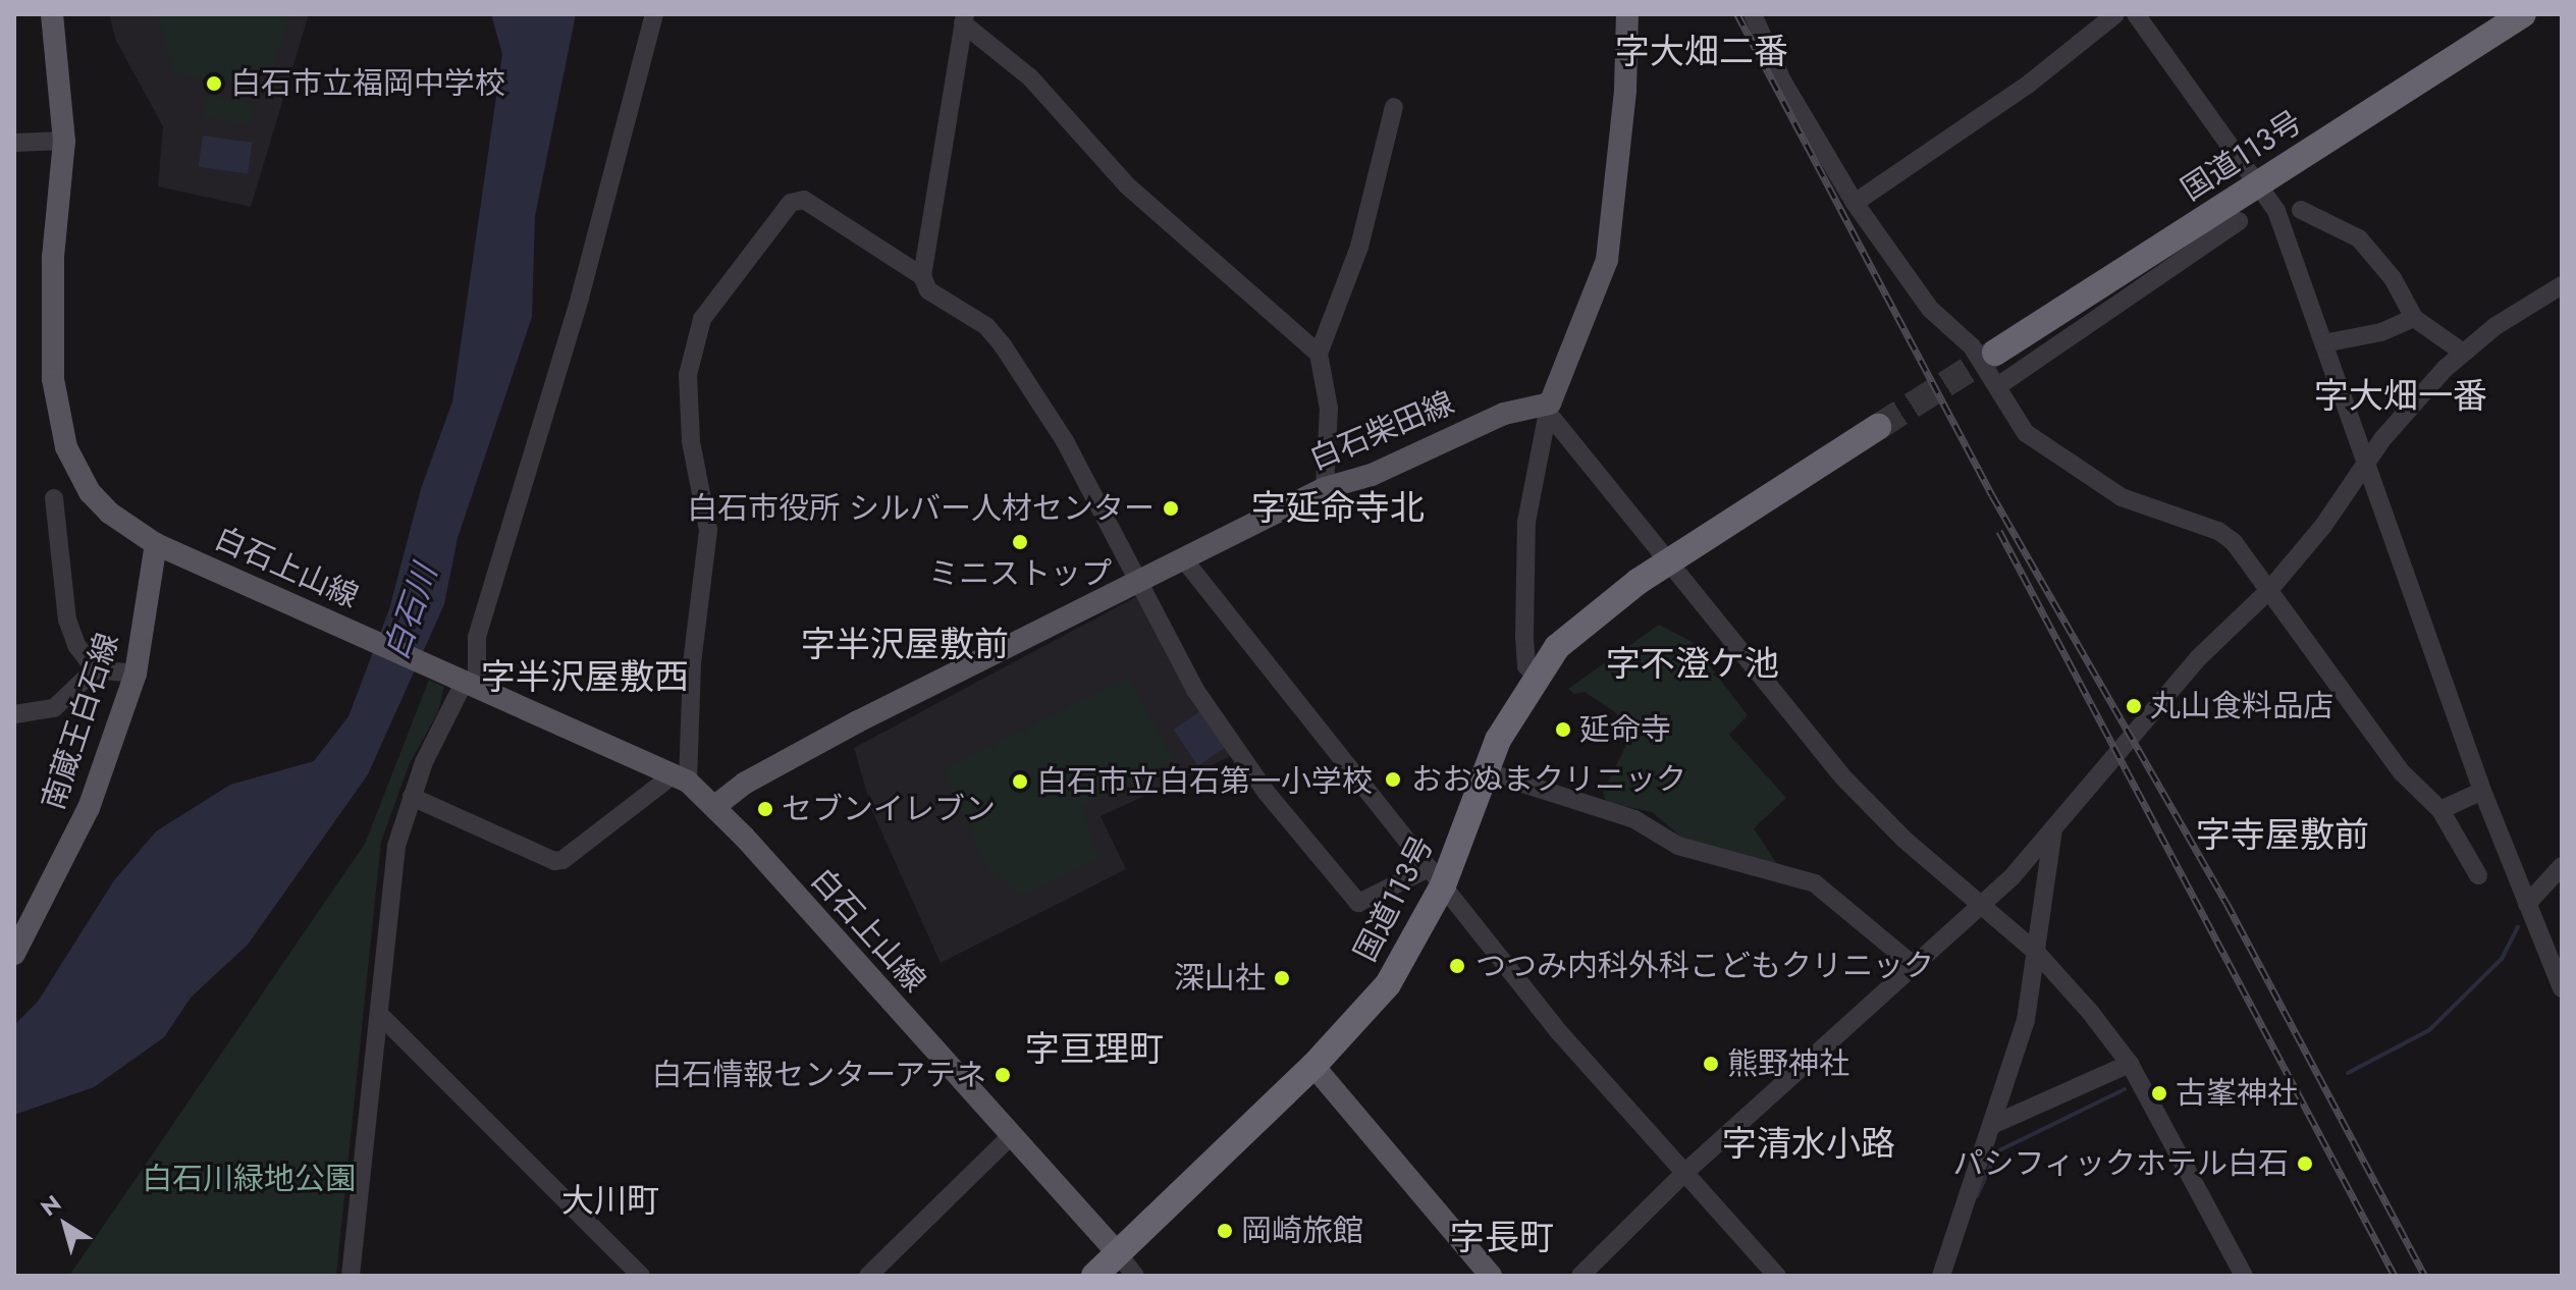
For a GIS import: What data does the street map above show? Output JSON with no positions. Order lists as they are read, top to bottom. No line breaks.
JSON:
{"streets":{"highway":["国道113号"],"main road":["白石柴田線","白石上山線","南蔵王白石線"]},"crossings":[["国道113号","白石上山線"],["白石柴田線","白石上山線"],["白石上山線","南蔵王白石線"]],"districts":["字大畑二番","字大畑一番","字延命寺北","字半沢屋敷前","字不澄ケ池","字半沢屋敷西","字寺屋敷前","字亘理町","字清水小路","大川町","字長町"],"water":["白石川"],"parks":["白石川緑地公園"],"places":["白石市立福岡中学校","白石市役所 シルバー人材センター","ミニストップ","丸山食料品店","延命寺","おおぬまクリニック","白石市立白石第一小学校","セブンイレブン","つつみ内科外科こどもクリニック","深山社","熊野神社","白石情報センターアテネ","古峯神社","パシフィックホテル白石","岡崎旅館"],"north":"top left"}
